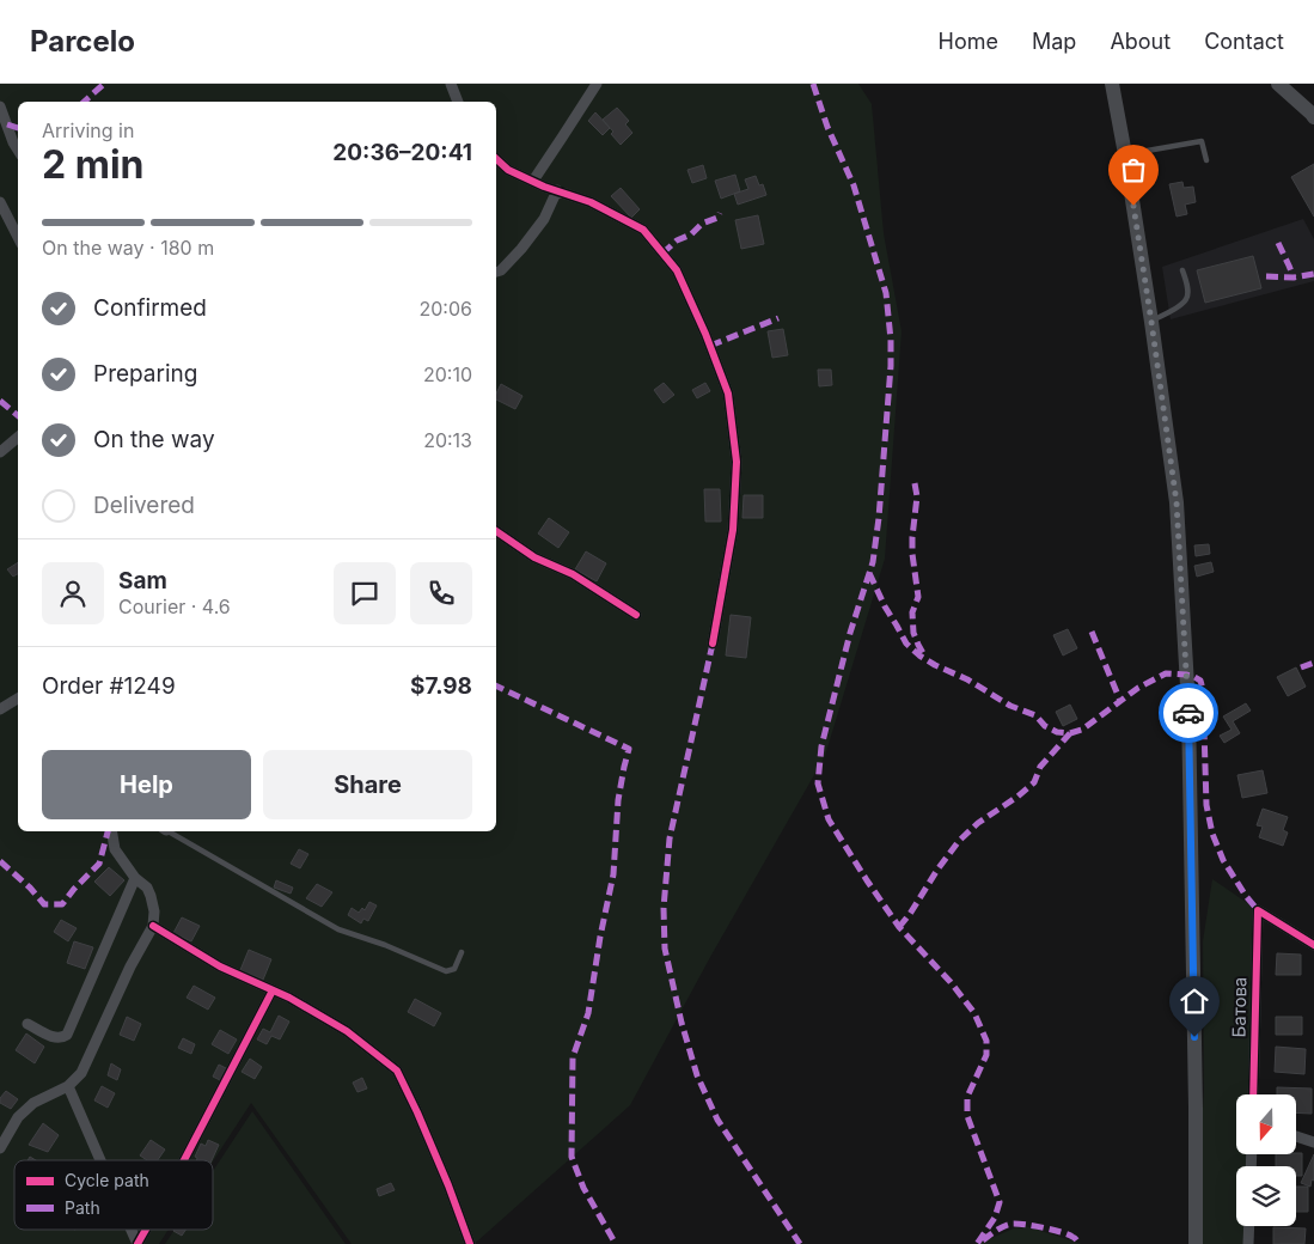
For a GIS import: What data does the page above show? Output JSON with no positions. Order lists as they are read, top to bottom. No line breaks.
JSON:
{"streets":{"street":["Батова"]},"legend":["Cycle path","Path"],"north":"bottom","page":{"header":"Parcelo","nav":["Home","Map","About","Contact"],"heading":["2 min","Arriving in","20:36–20:41"],"panel":["Sam","Courier · 4.6","Order #1249","$7.98"],"bar":"On the way · 180 m","list":[["Confirmed","20:06"],["Preparing","20:10"],["On the way","20:13"],"Delivered"],"buttons":["Help","Share"]}}
